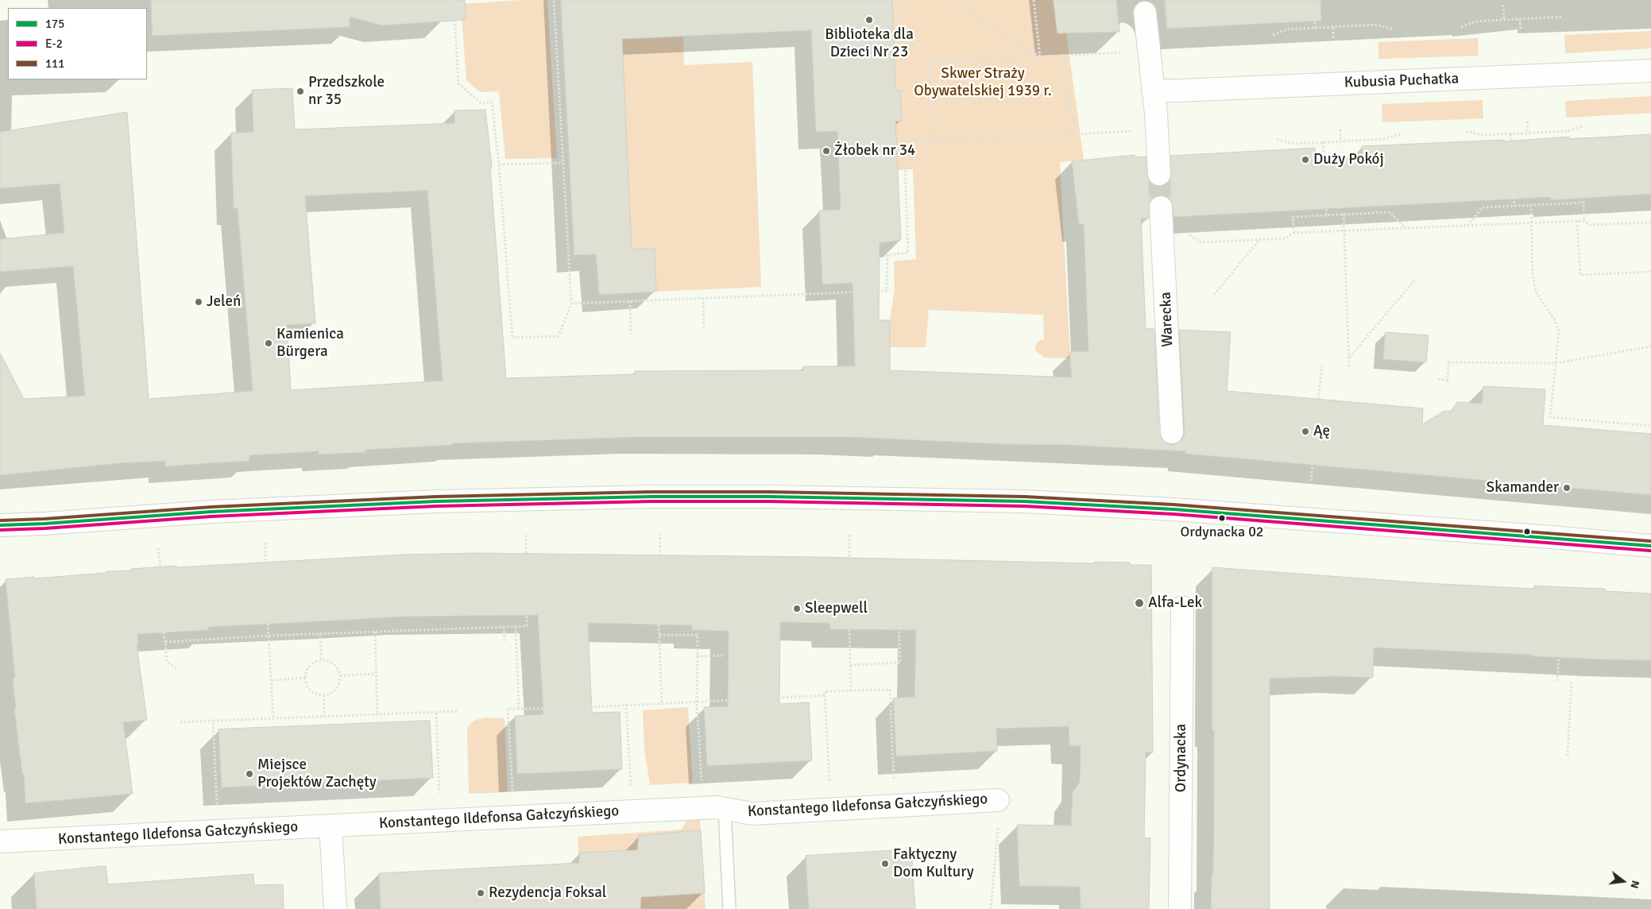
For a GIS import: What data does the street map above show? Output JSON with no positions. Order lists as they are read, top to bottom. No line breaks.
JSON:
{"streets":{"street":["Kubusia Puchatka","Warecka","Ordynacka","Konstantego Ildefonsa Gałczyńskiego"]},"parks":["Skwer Straży Obywatelskiej 1939 r."],"places":["Biblioteka dla Dzieci Nr 23","Przedszkole nr 35","Żłobek nr 34","Duży Pokój","Jeleń","Kamienica Bürgera","Ąę","Skamander","Ordynacka 02","Alfa-Lek","Sleepwell","Miejsce Projektów Zachęty","Faktyczny Dom Kultury","Rezydencja Foksal"],"lines":["transit line 111","transit line 175","transit line E-2"],"legend":["175","E-2","111"],"north":"right"}
